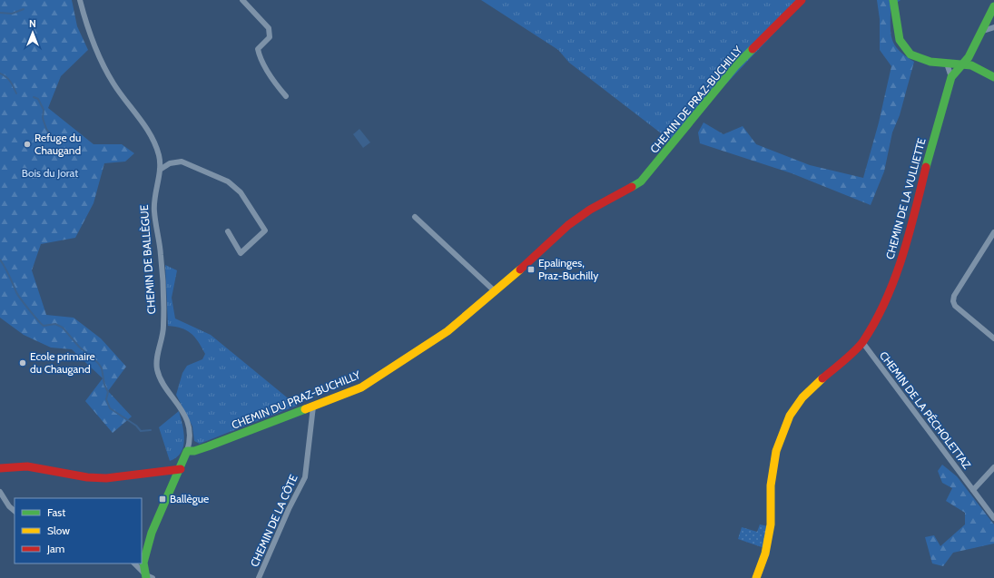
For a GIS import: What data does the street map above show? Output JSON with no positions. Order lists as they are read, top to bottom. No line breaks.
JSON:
{"streets":{"street":["CHEMIN DE PRAZ-BUCHILLY","CHEMIN DE LA VULLIETTE","CHEMIN DE BALLÈGUE","CHEMIN DU PRAZ-BUCHILLY","CHEMIN DE LA PÉCHOLETTAZ","CHEMIN DE LA CÔTE"]},"crossings":[["CHEMIN DE PRAZ-BUCHILLY","CHEMIN DU PRAZ-BUCHILLY"],["CHEMIN DE LA VULLIETTE","CHEMIN DE LA PÉCHOLETTAZ"],["CHEMIN DE BALLÈGUE","CHEMIN DU PRAZ-BUCHILLY"],["CHEMIN DU PRAZ-BUCHILLY","CHEMIN DE LA CÔTE"]],"parks":["Bois du Jorat"],"places":{"other":["Refuge du Chaugand","Ecole primaire du Chaugand"],"transit":["Epalinges, Praz-Buchilly","Ballègue"]},"legend":["Fast","Slow","Jam"],"north":"top"}
